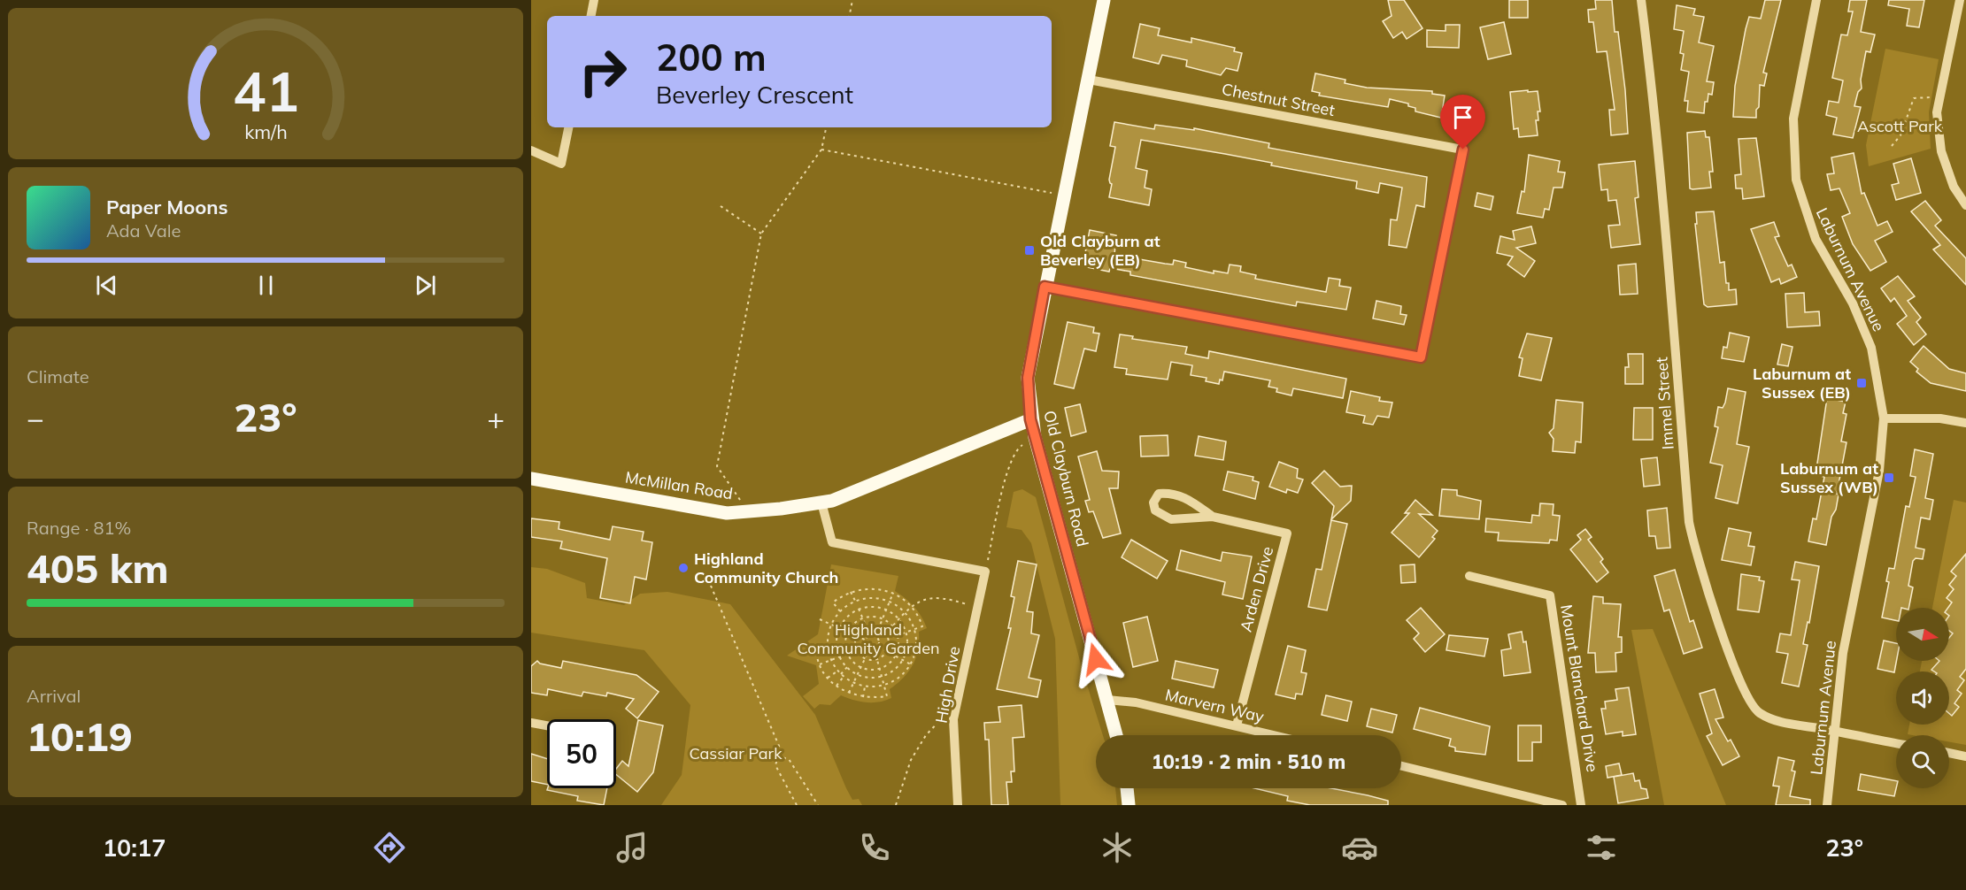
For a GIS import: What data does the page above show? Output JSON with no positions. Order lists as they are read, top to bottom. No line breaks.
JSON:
{"streets":{"main road":["Old Clayburn Road","McMillan Road"],"street":["Chestnut Street","Laburnum Avenue","Immel Street","Arden Drive","High Drive","Mount Blanchard Drive","Marvern Way"]},"crossings":[["Chestnut Street","Old Clayburn Road"],["Laburnum Avenue","Immel Street"],["Old Clayburn Road","McMillan Road"],["Old Clayburn Road","Marvern Way"],["Arden Drive","Marvern Way"]],"parks":["Ascott Park","Highland Community Garden","Cassiar Park"],"places":{"transit":["Old Clayburn at Beverley (EB)","Laburnum at Sussex (EB)","Laburnum at Sussex (WB)"],"other":["Highland Community Church"]},"north":"right","page":{"turn":["200 m","Beverley Crescent"],"song":["Paper Moons","Ada Vale"],"tile":["Climate",["Range · 81%","405 km"],["Arrival","10:19"]],"heat":["−","23°","+"],"limit":"50","trip":"10:19 · 2 min · 510 m","tabs":["10:17","23°"],"gauge":["41","km/h"]}}
